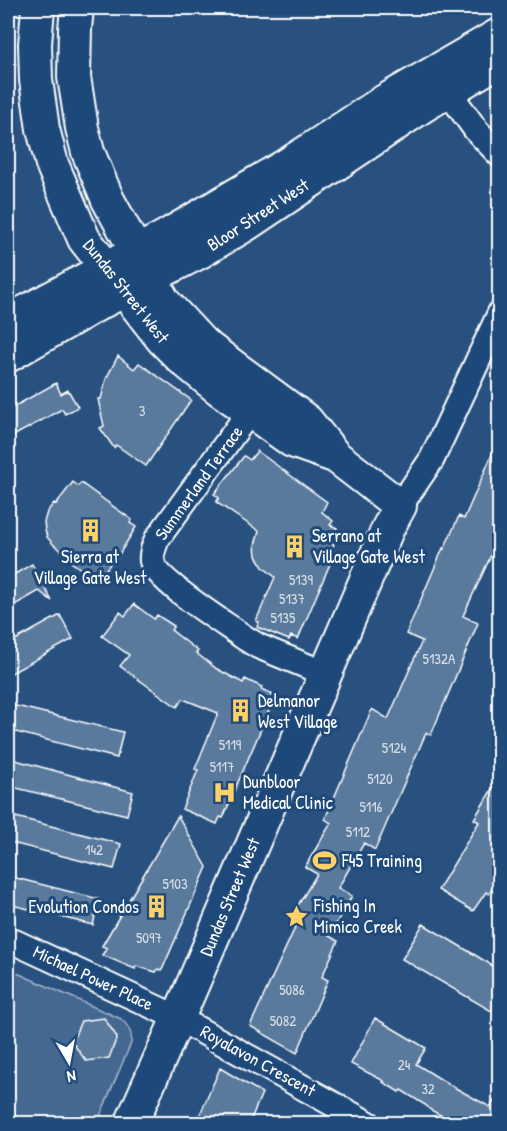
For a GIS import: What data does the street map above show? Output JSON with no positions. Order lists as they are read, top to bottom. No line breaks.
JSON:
{"streets":{"main road":["Bloor Street West","Dundas Street West"],"street":["Summerland Terrace","Michael Power Place","Royalavon Crescent"]},"crossings":[["Bloor Street West","Dundas Street West"],["Dundas Street West","Summerland Terrace"],["Dundas Street West","Michael Power Place"],["Dundas Street West","Royalavon Crescent"],["Michael Power Place","Royalavon Crescent"]],"places":{"building":["Sierra at Village Gate West","Serrano at Village Gate West","Delmanor West Village","Evolution Condos"],"hospital":["Dunbloor Medical Clinic"],"sports":["F45 Training"],"place":["Fishing In Mimico Creek"]},"house_numbers":["3","5139","5137","5135","5132A","5119","5124","5117","5120","5116","5112","142","5103","5097","5086","5082","24","32"],"north":"bottom"}
